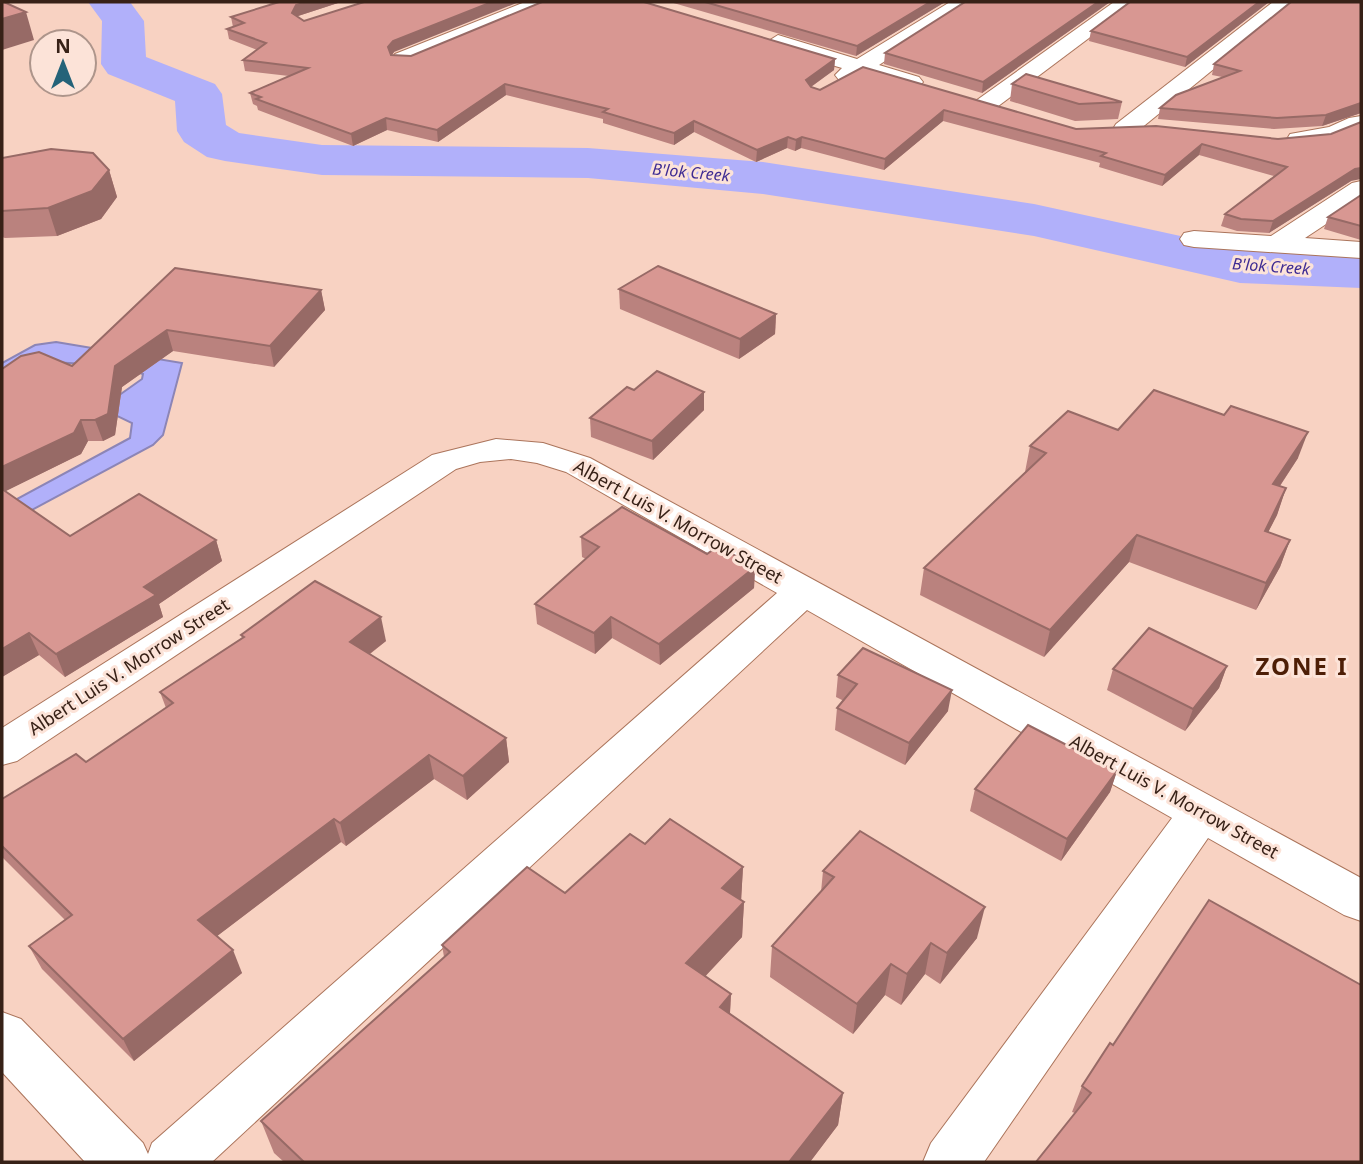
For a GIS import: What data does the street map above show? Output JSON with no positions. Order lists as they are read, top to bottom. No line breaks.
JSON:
{"streets":{"street":["Albert Luis V. Morrow Street"]},"districts":["ZONE I"],"water":["B'lok Creek"],"north":"top"}
